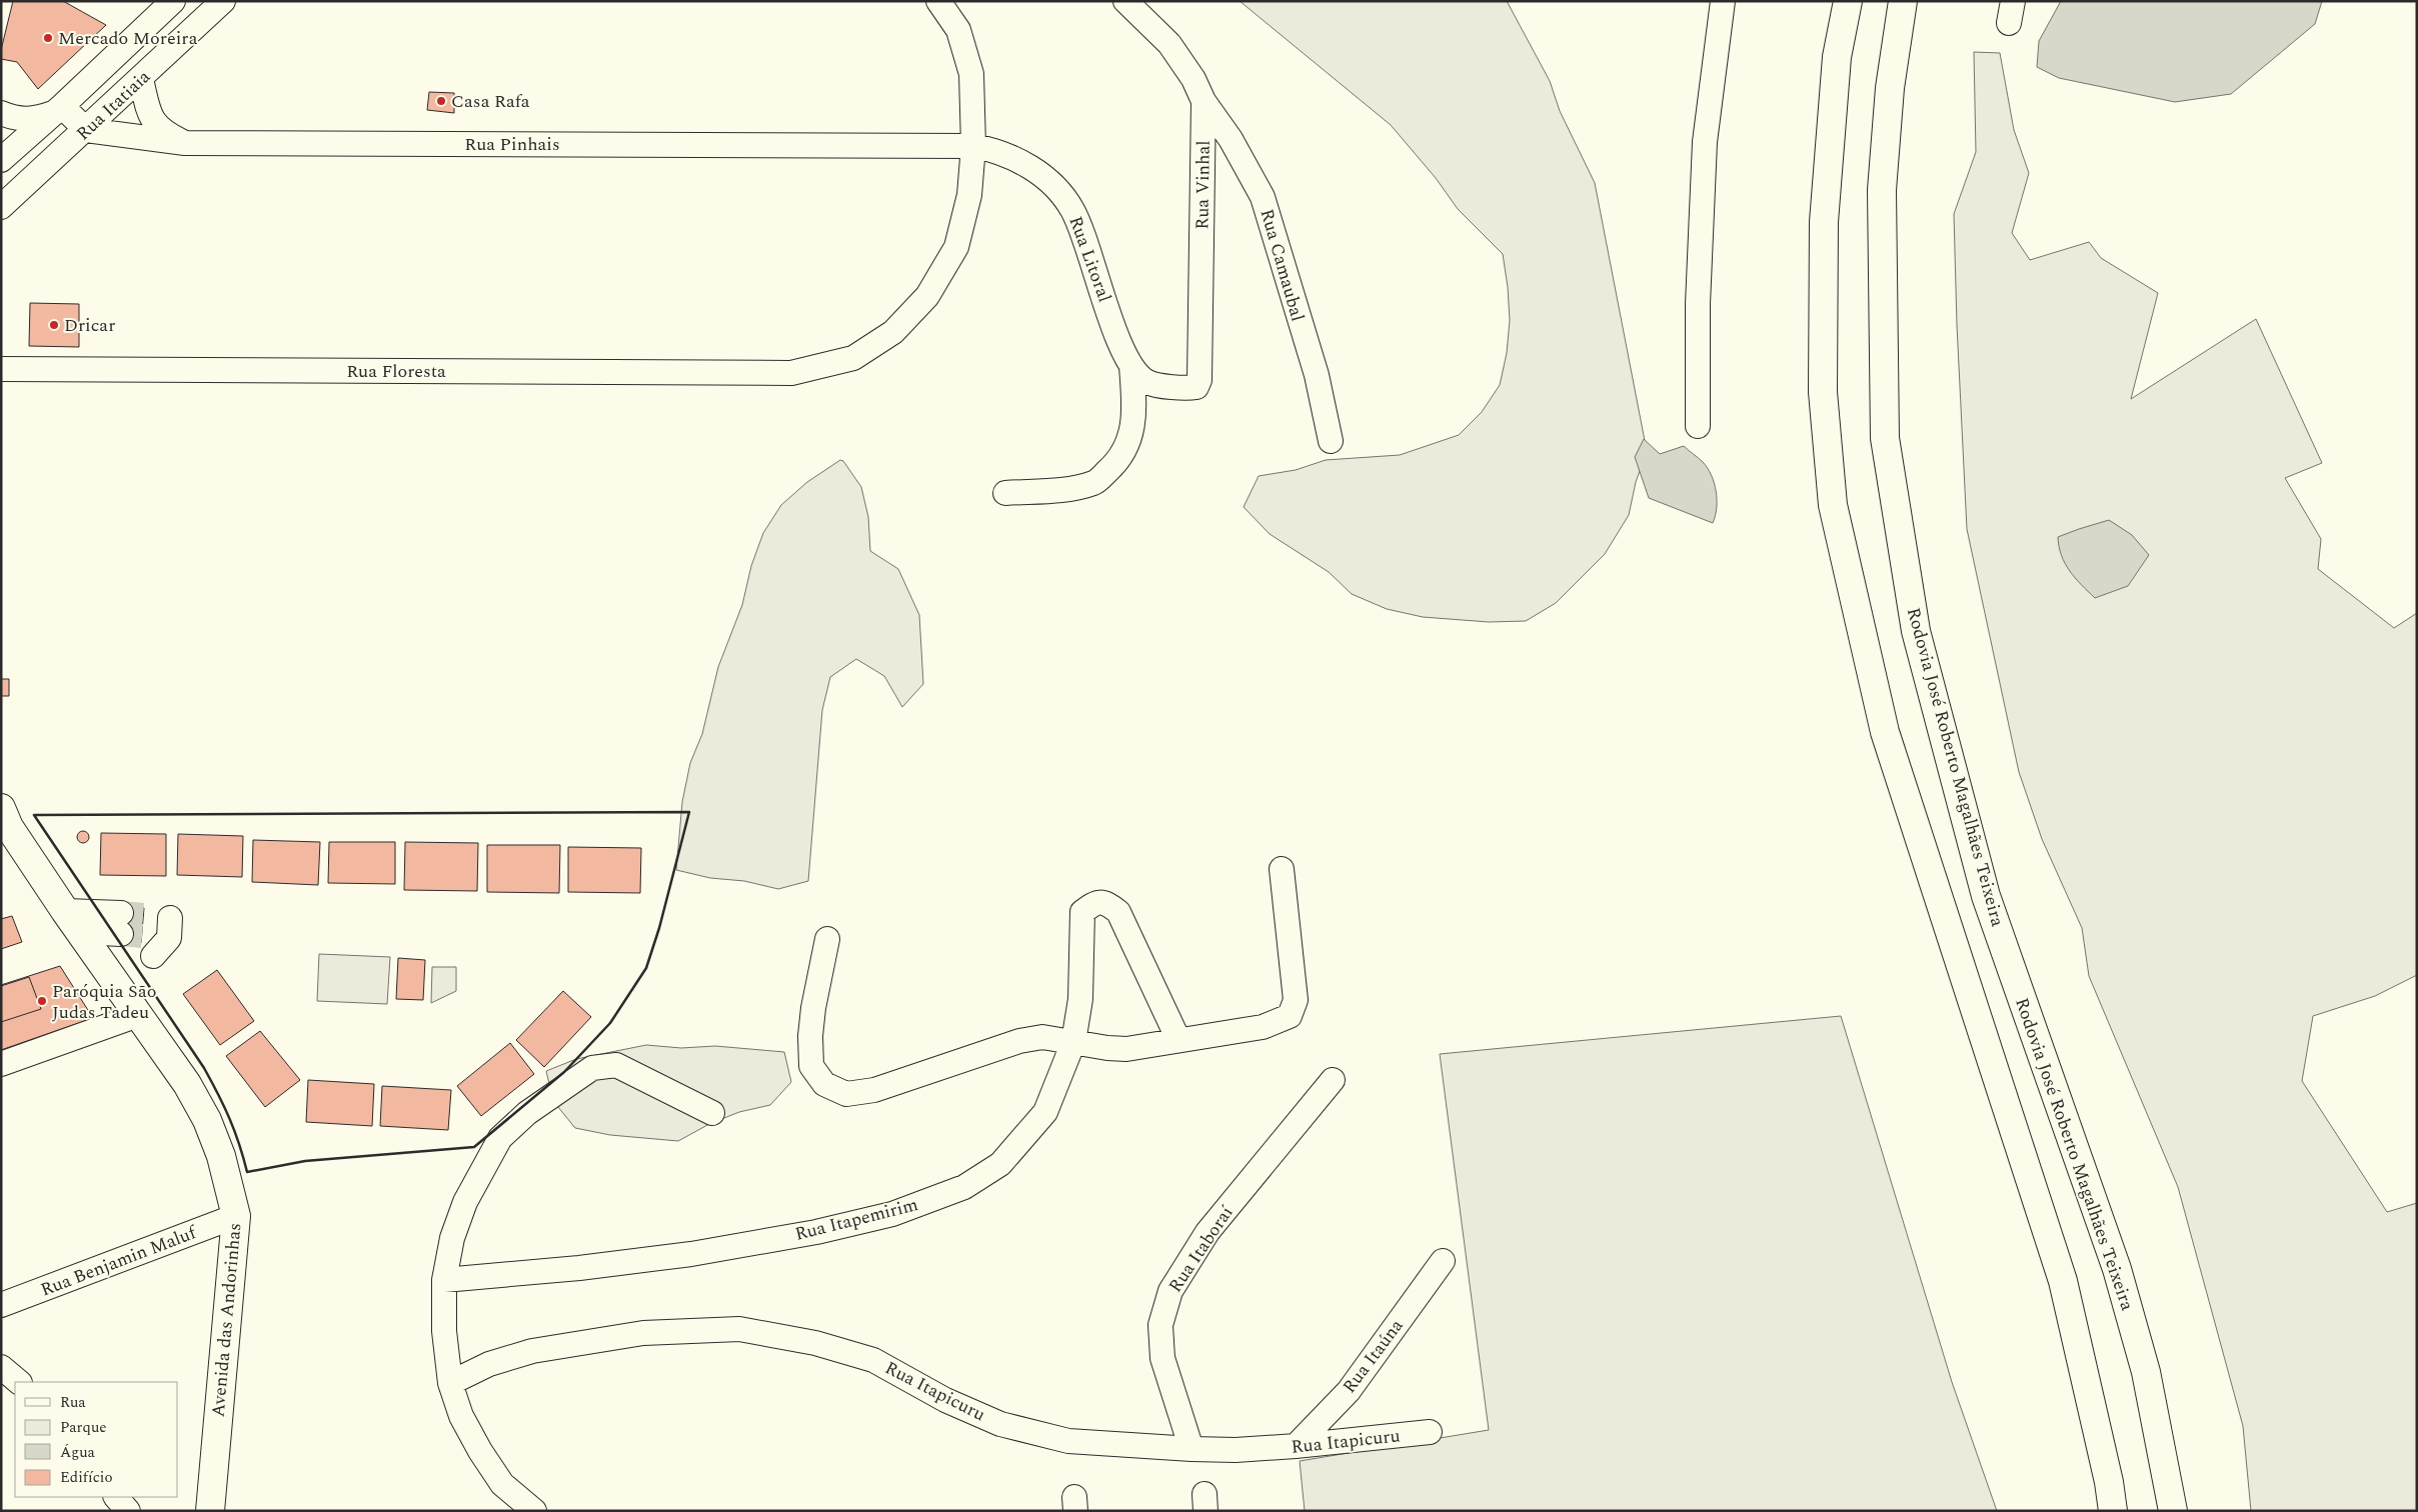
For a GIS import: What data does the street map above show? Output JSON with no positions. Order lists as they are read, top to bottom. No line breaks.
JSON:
{"streets":{"main road":["Rodovia José Roberto Magalhães Teixeira","Avenida das Andorinhas"],"street":["Rua Itatiaia","Rua Pinhais","Rua Vinhal","Rua Litoral","Rua Camaubal","Rua Floresta","Rua Itapemirim","Rua Itaboraí","Rua Benjamin Maluf","Rua Itaúna","Rua Itapicuru"]},"crossings":[["Rua Itatiaia","Rua Pinhais"],["Rua Pinhais","Rua Litoral"],["Rua Pinhais","Rua Floresta"],["Rua Vinhal","Rua Litoral"],["Rua Vinhal","Rua Camaubal"],["Rua Litoral","Rua Floresta"],["Rua Itaboraí","Rua Itapicuru"],["Rua Benjamin Maluf","Avenida das Andorinhas"],["Rua Itaúna","Rua Itapicuru"]],"places":["Mercado Moreira","Casa Rafa","Dricar","Paróquia São Judas Tadeu"],"legend":["Rua","Parque","Água","Edifício"]}
